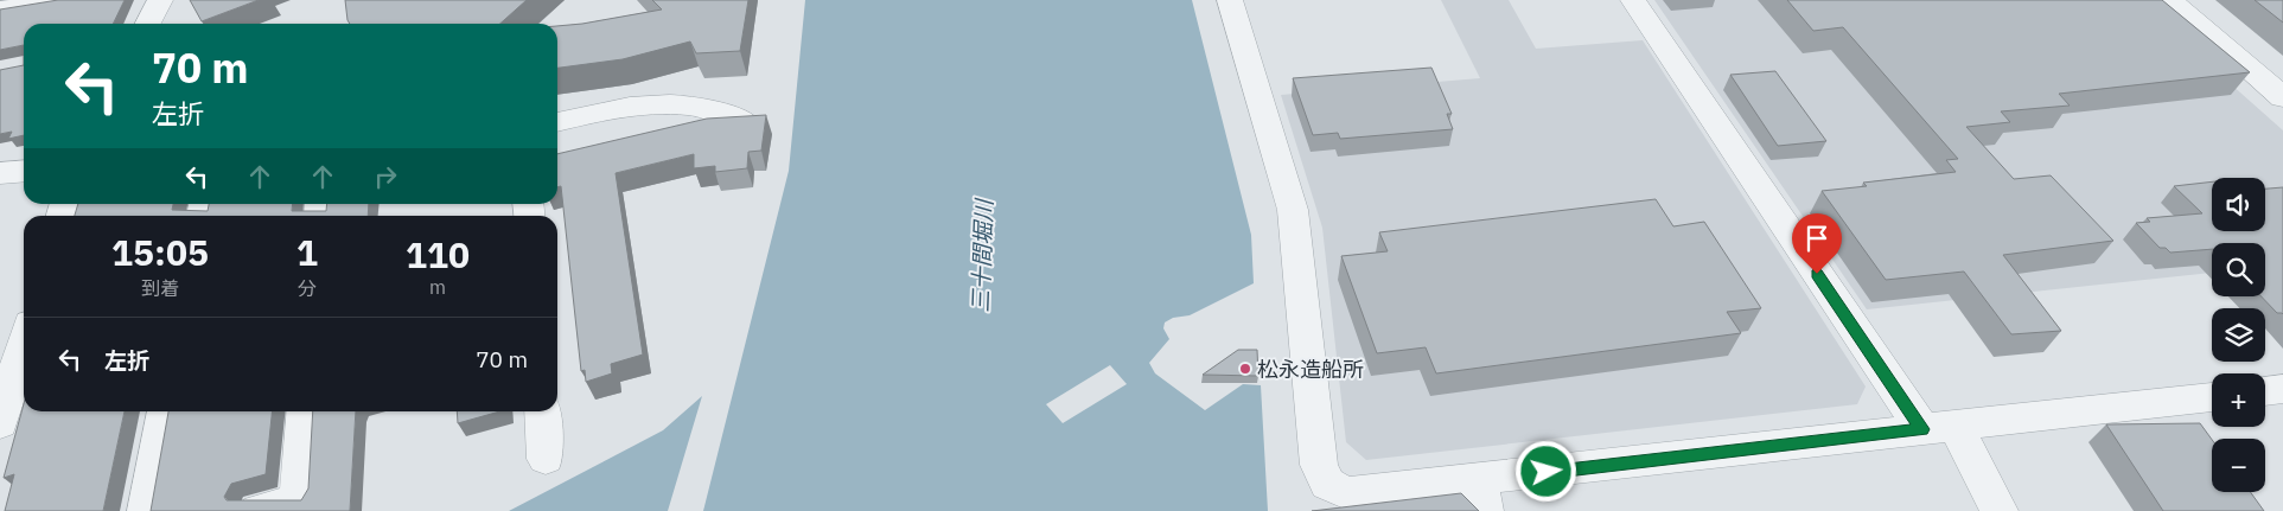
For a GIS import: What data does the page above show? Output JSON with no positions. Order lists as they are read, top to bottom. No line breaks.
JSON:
{"water":["三十間堀川"],"places":["松永造船所"],"page":{"turn":["70 m","左折"],"map_buttons":["+","−"],"eta":["15:05","到着","1","分","110","m"],"list":[{"name":"左折","value":"70 m"}]}}
